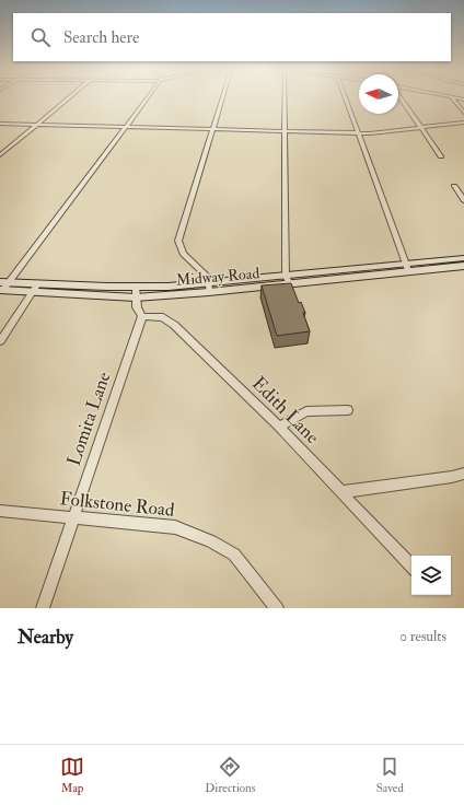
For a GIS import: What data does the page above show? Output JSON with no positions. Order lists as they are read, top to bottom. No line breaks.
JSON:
{"streets":{"main road":["Midway Road"],"street":["Edith Lane","Lomita Lane","Folkstone Road"]},"crossings":[["Edith Lane","Lomita Lane"],["Lomita Lane","Folkstone Road"]],"north":"left","page":{"search":"Search here","heading":["Nearby","0 results"],"nav":["Map","Directions","Saved"]}}
